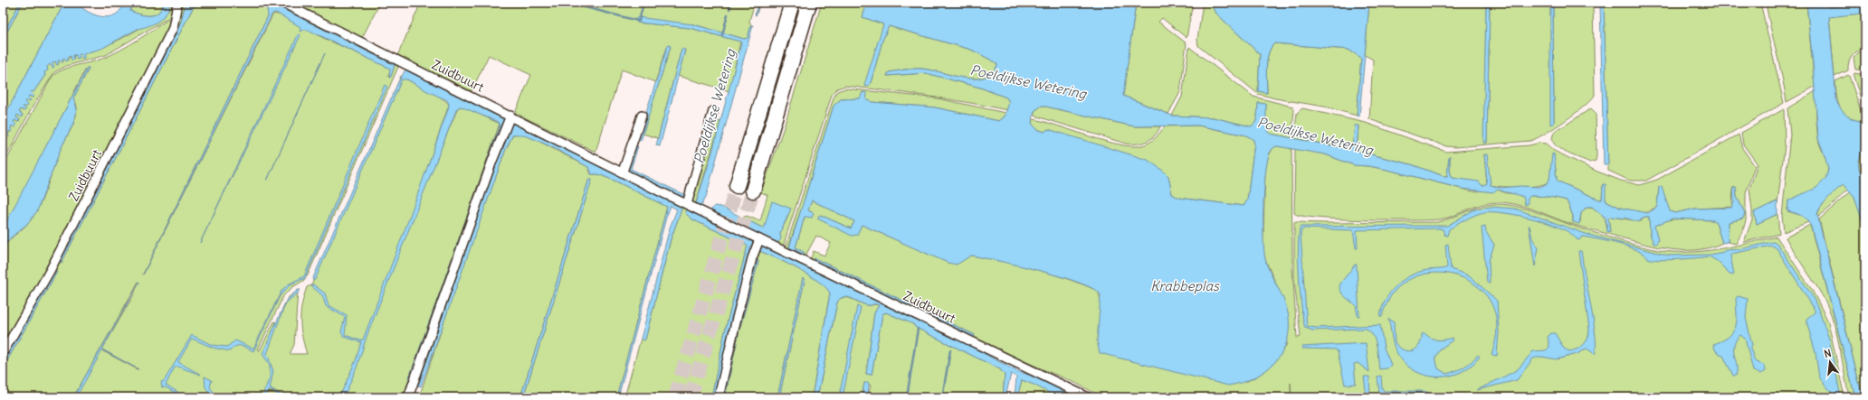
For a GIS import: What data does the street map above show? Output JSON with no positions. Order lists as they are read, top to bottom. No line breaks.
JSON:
{"streets":{"street":["Zuidbuurt"]},"water":["Poeldijkse Wetering","Krabbeplas"],"north":"top"}
